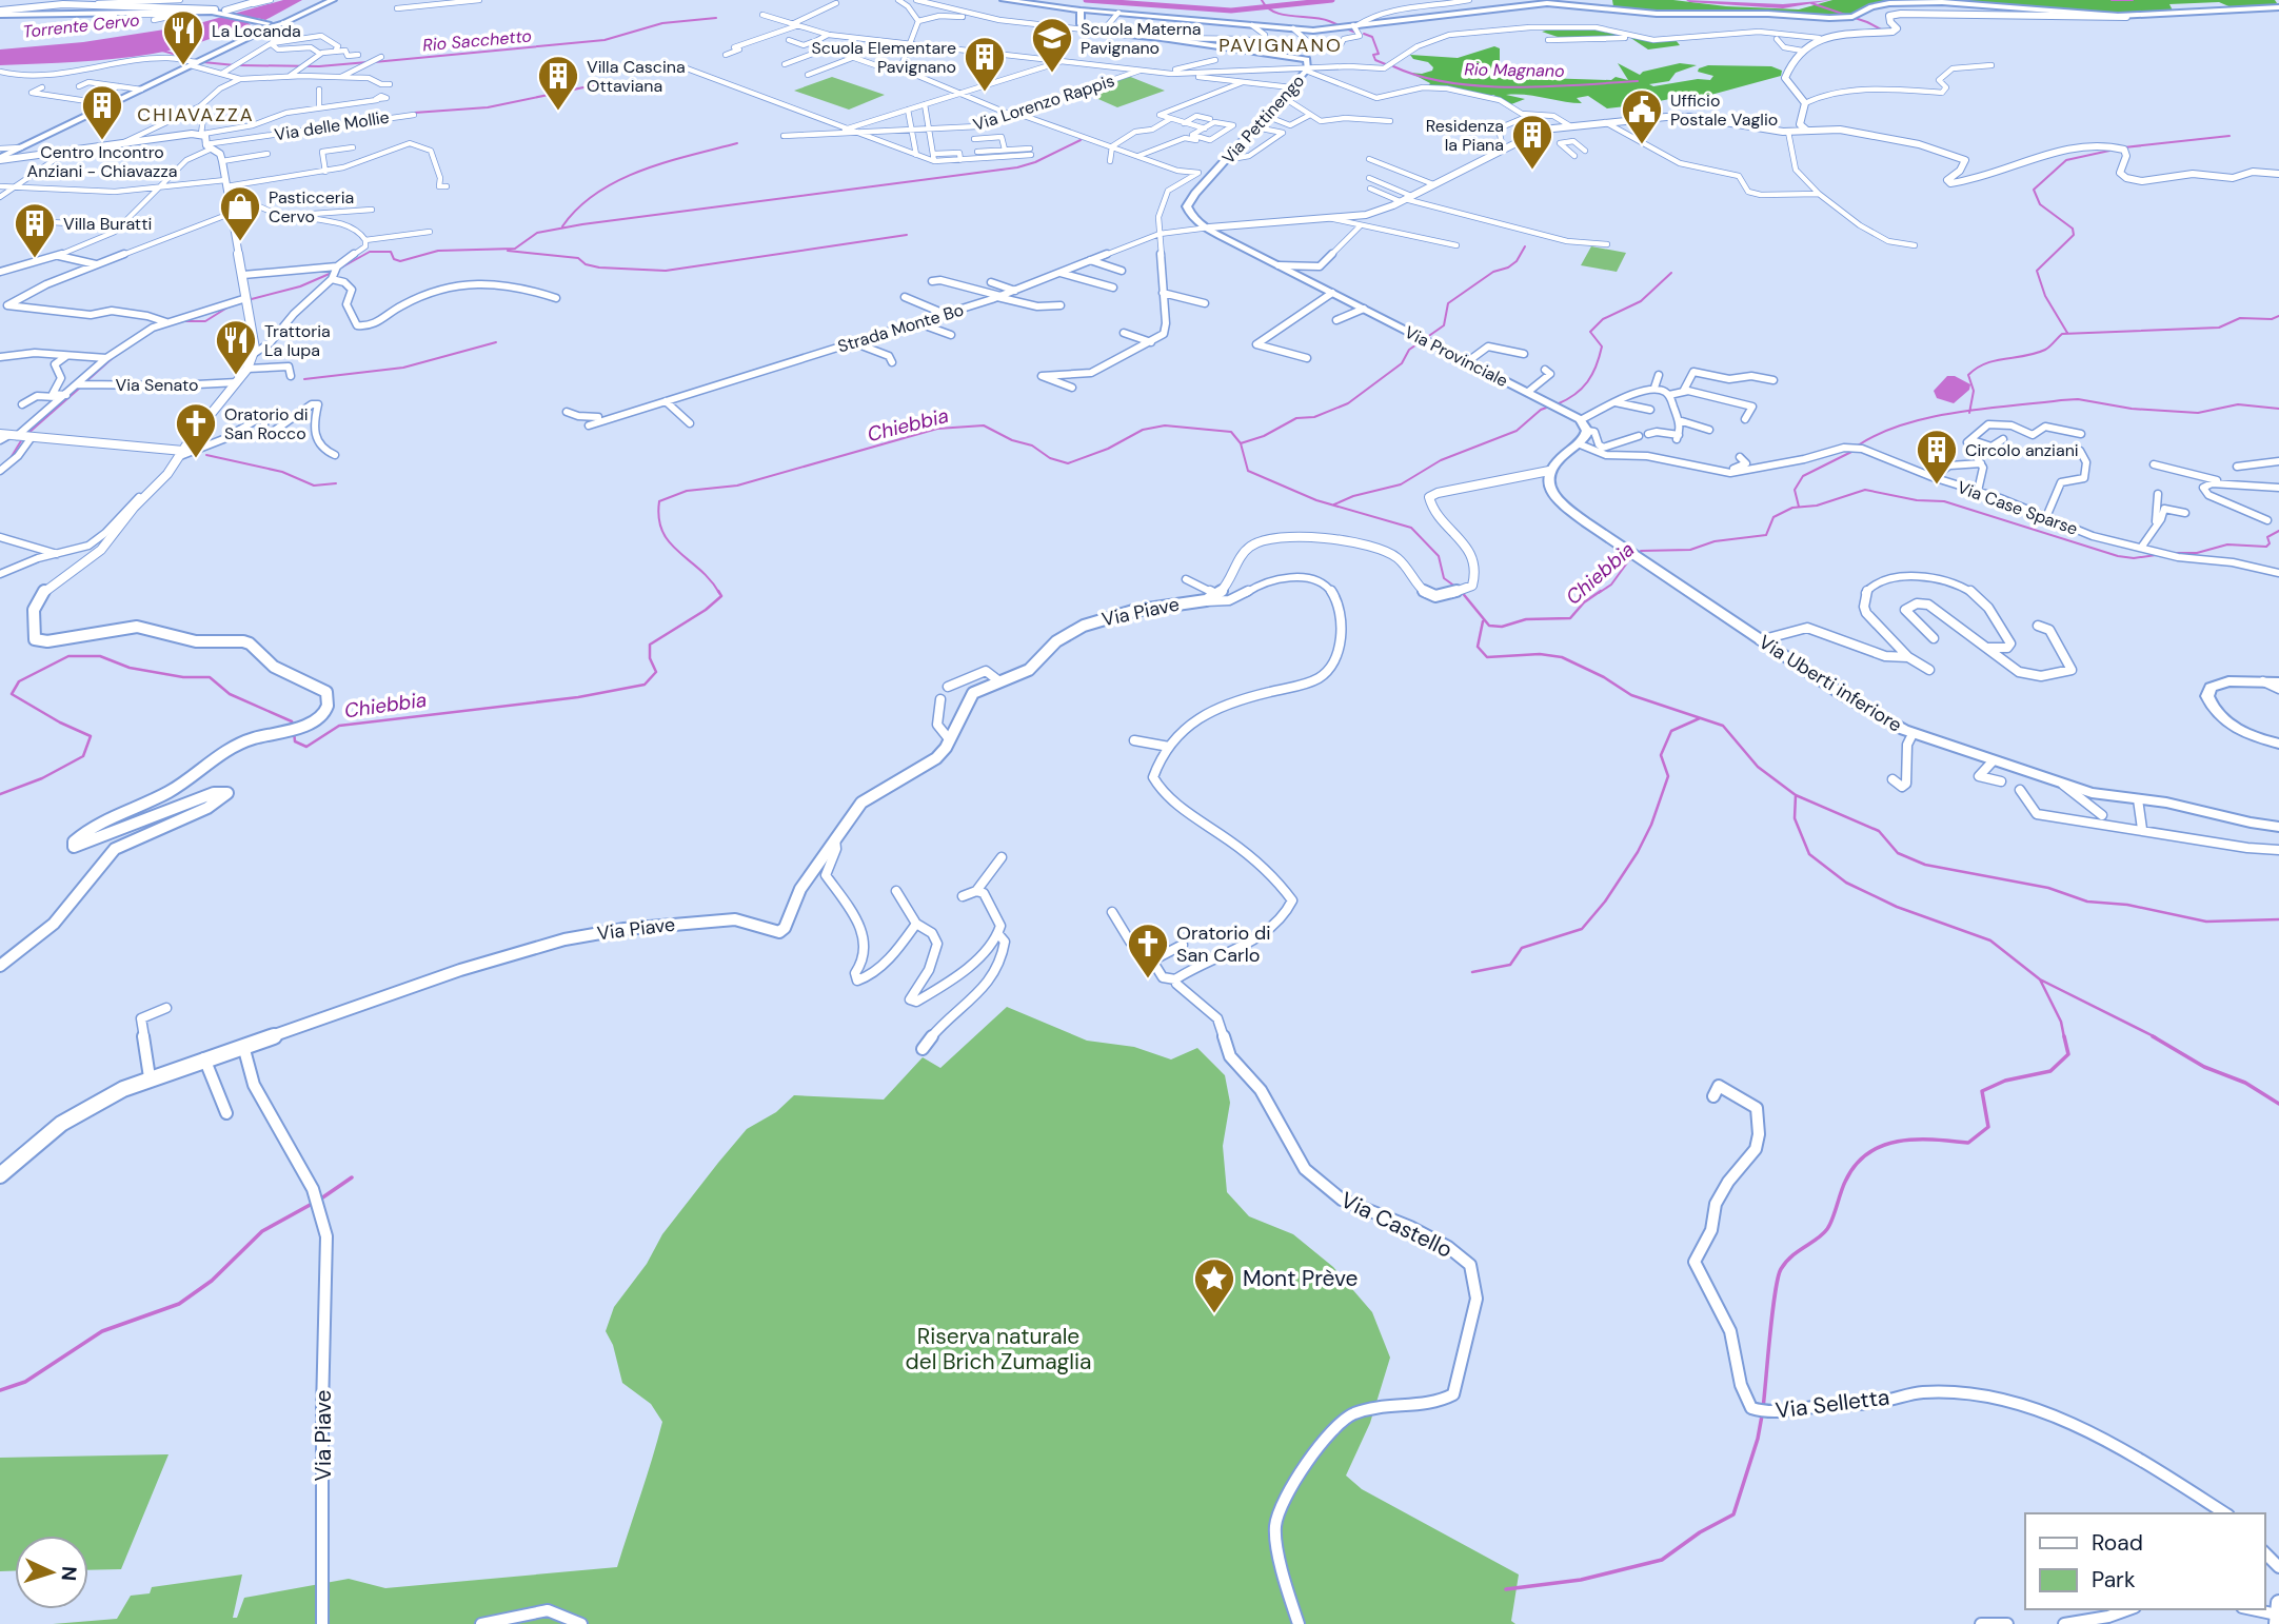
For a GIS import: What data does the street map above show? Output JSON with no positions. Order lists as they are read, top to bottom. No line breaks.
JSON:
{"streets":{"main road":["Via Pettinengo","Via Provinciale","Via Uberti inferiore"],"street":["Via Lorenzo Rappis","Via delle Mollie","Strada Monte Bo","Via Senato","Via Case Sparse","Via Piave","Via Castello","Via Selletta"]},"crossings":[["Via Pettinengo","Strada Monte Bo"],["Via Pettinengo","Via Provinciale"],["Strada Monte Bo","Via Provinciale"]],"districts":["PAVIGNANO","CHIAVAZZA"],"water":["Torrente Cervo","Rio Sacchetto","Rio Magnano","Chiebbia"],"parks":["Riserva naturale del Brich Zumaglia"],"places":{"restaurant":["La Locanda","Trattoria La lupa"],"school or university":["Scuola Materna Pavignano"],"building":["Scuola Elementare Pavignano","Villa Cascina Ottaviana","Centro Incontro Anziani - Chiavazza","Residenza la Piana","Villa Buratti","Circolo anziani"],"public building":["Ufficio Postale Vaglio"],"shop":["Pasticceria Cervo"],"church":["Oratorio di San Rocco","Oratorio di San Carlo"],"place":["Mont Prève"]},"legend":["Road","Park"],"north":"right"}
